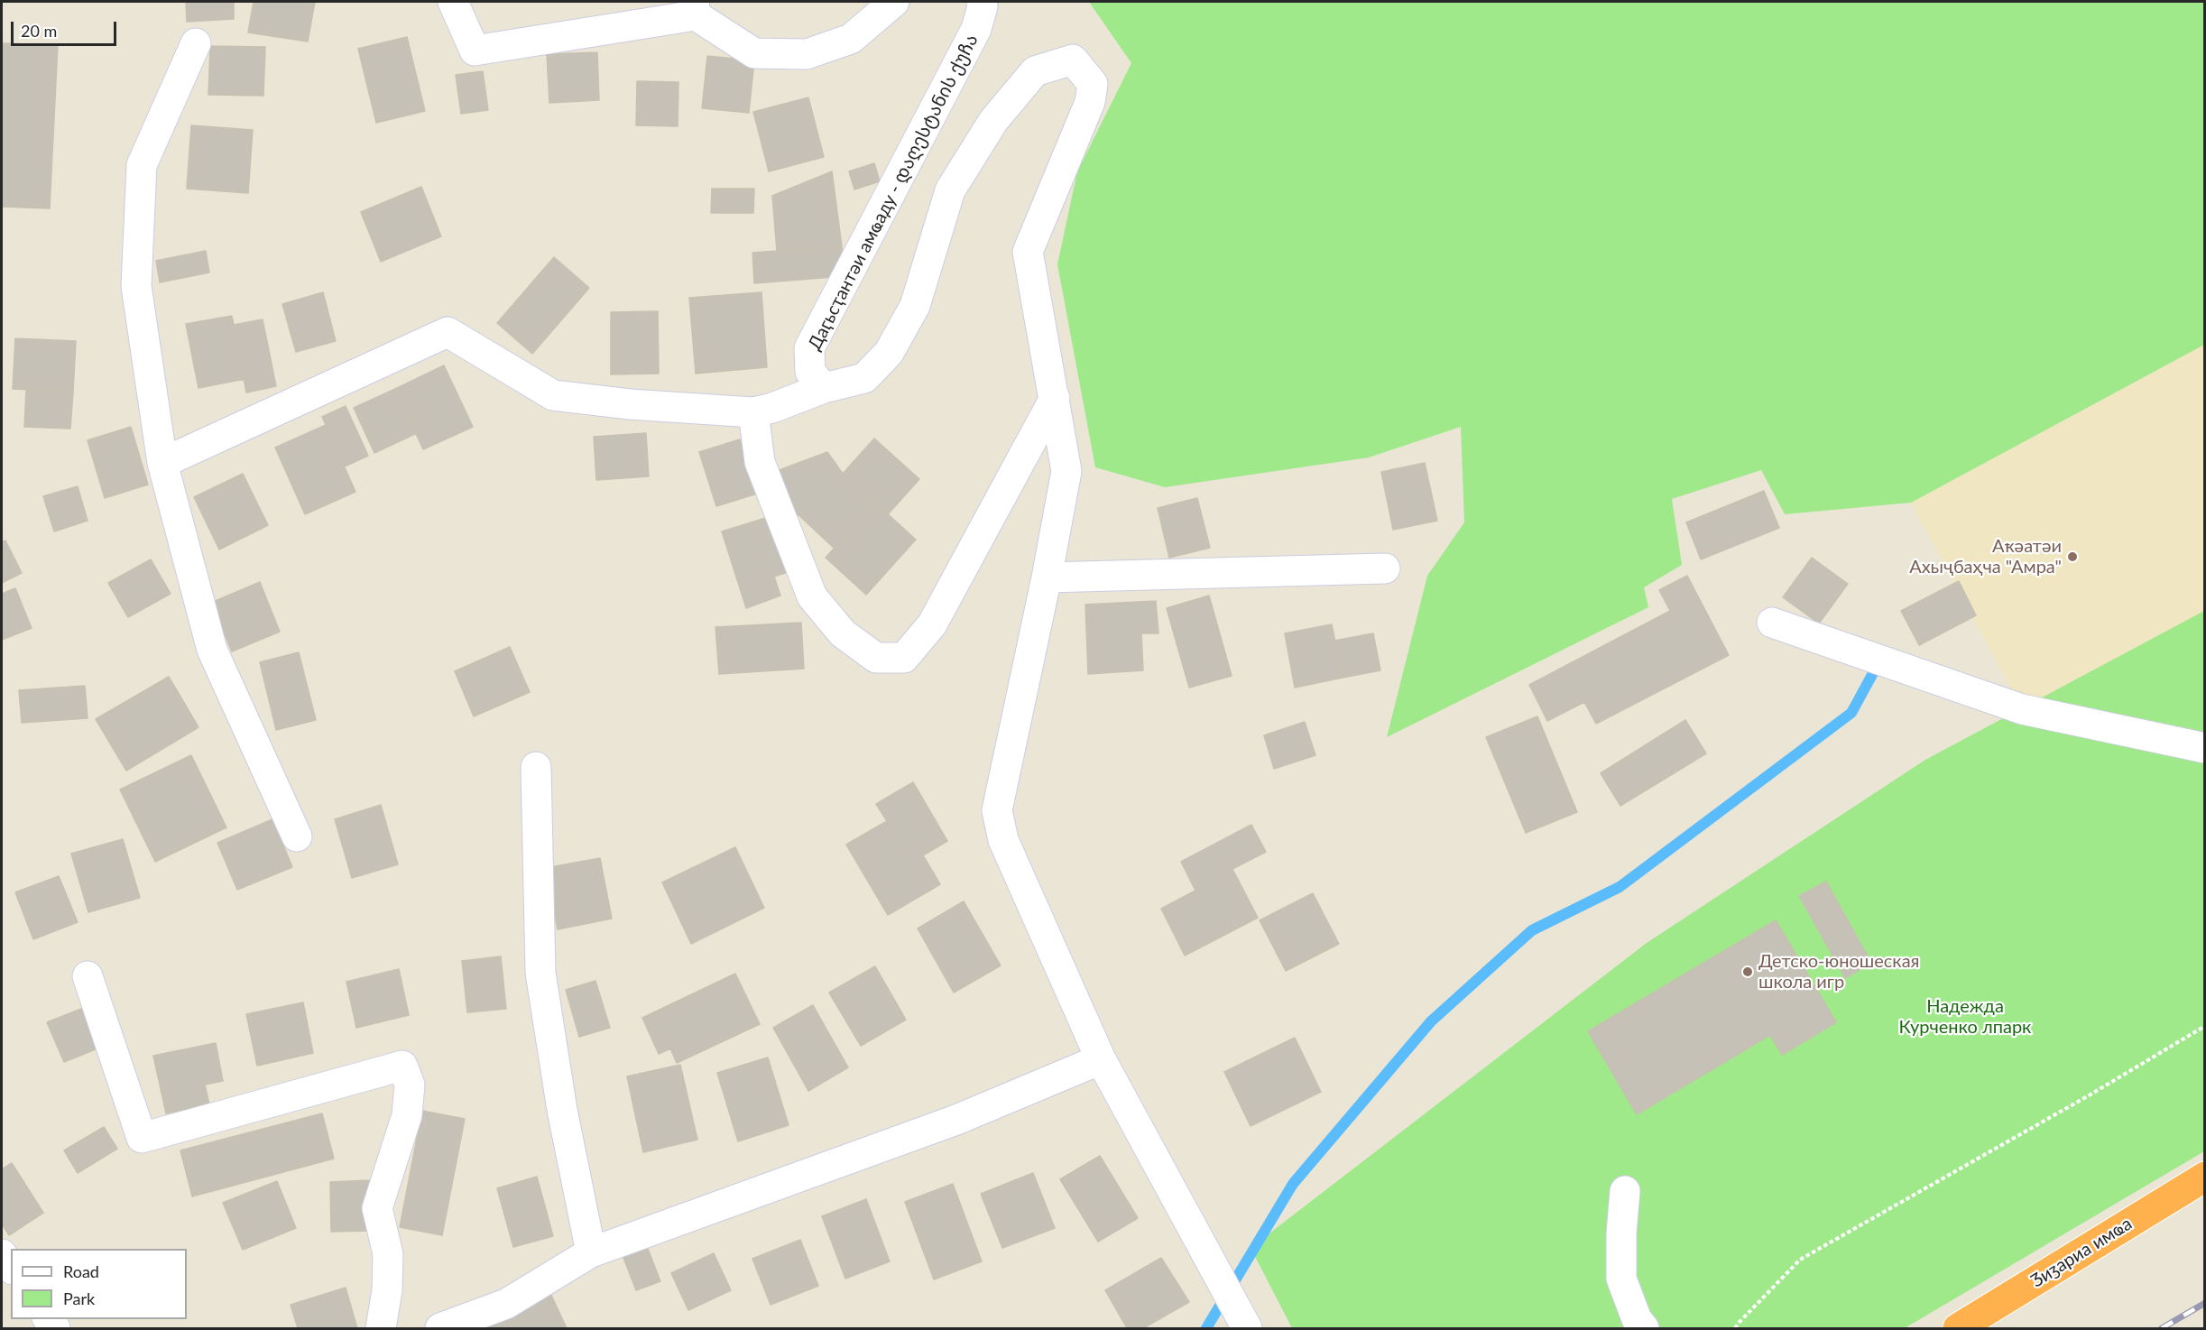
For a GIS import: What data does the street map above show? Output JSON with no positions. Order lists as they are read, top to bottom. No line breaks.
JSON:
{"streets":{"highway":["Ӡиӡариа имҩа"],"street":["Даӷьсҭантәи амҩаду - დაღესტანის ქუჩა"]},"parks":["Надежда Курченко лпарк"],"places":["Аҟәатәи Ахыҷбаҳча \"Амра\"","Детско-юношеская школа игр"],"legend":["Road","Park"],"scale_bar":"20 m"}
